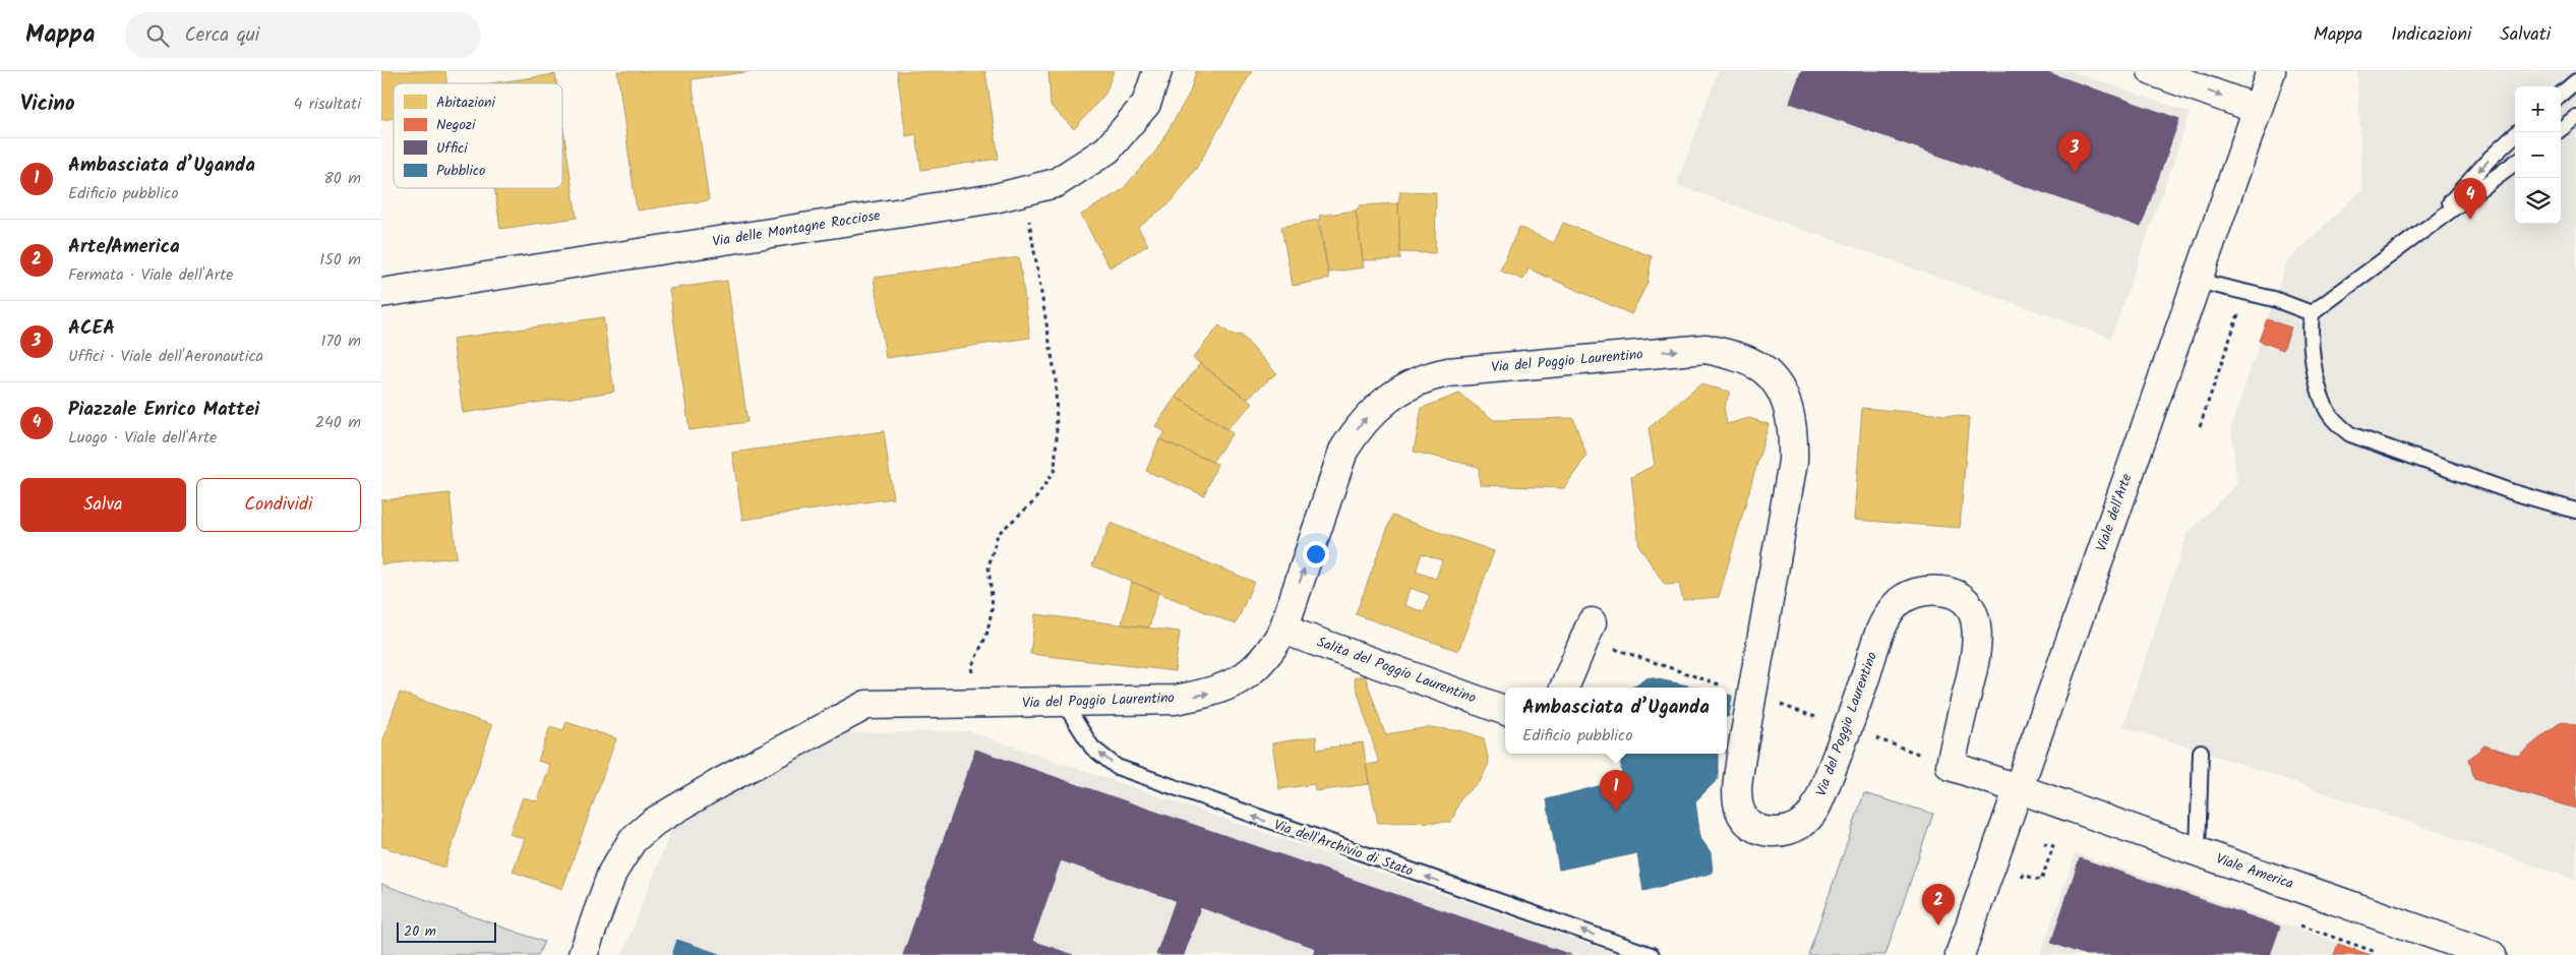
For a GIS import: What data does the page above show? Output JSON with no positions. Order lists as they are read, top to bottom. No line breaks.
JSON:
{"streets":{"street":["Via delle Montagne Rocciose","Via del Poggio Laurentino","Viale dell'Arte","Salita del Poggio Laurentino","Viale America"],"lane":["Via dell'Archivio di Stato"]},"crossings":[["Via del Poggio Laurentino","Salita del Poggio Laurentino"],["Via del Poggio Laurentino","Via dell'Archivio di Stato"],["Viale dell'Arte","Viale America"]],"one_way":["Via dell'Archivio di Stato"],"legend":["Abitazioni","Negozi","Uffici","Pubblico"],"scale_bar":"20 m","page":{"header":"Mappa","search":"Cerca qui","nav":["Mappa","Indicazioni","Salvati"],"heading":["Vicino","4 risultati"],"map_buttons":["+","−"],"pins":["3","4","1","2"],"list":[{"mark":"1","name":"Ambasciata d’Uganda","note":"Edificio pubblico","value":"80 m"},{"mark":"2","name":"Arte/America","note":"Fermata · Viale dell'Arte","value":"150 m"},{"mark":"3","name":"ACEA","note":"Uffici · Viale dell'Aeronautica","value":"170 m"},{"mark":"4","name":"Piazzale Enrico Mattei","note":"Luogo · Viale dell'Arte","value":"240 m"}],"buttons":["Salva","Condividi"],"popup":["Ambasciata d’Uganda","Edificio pubblico"],"scale":"20 m"}}
